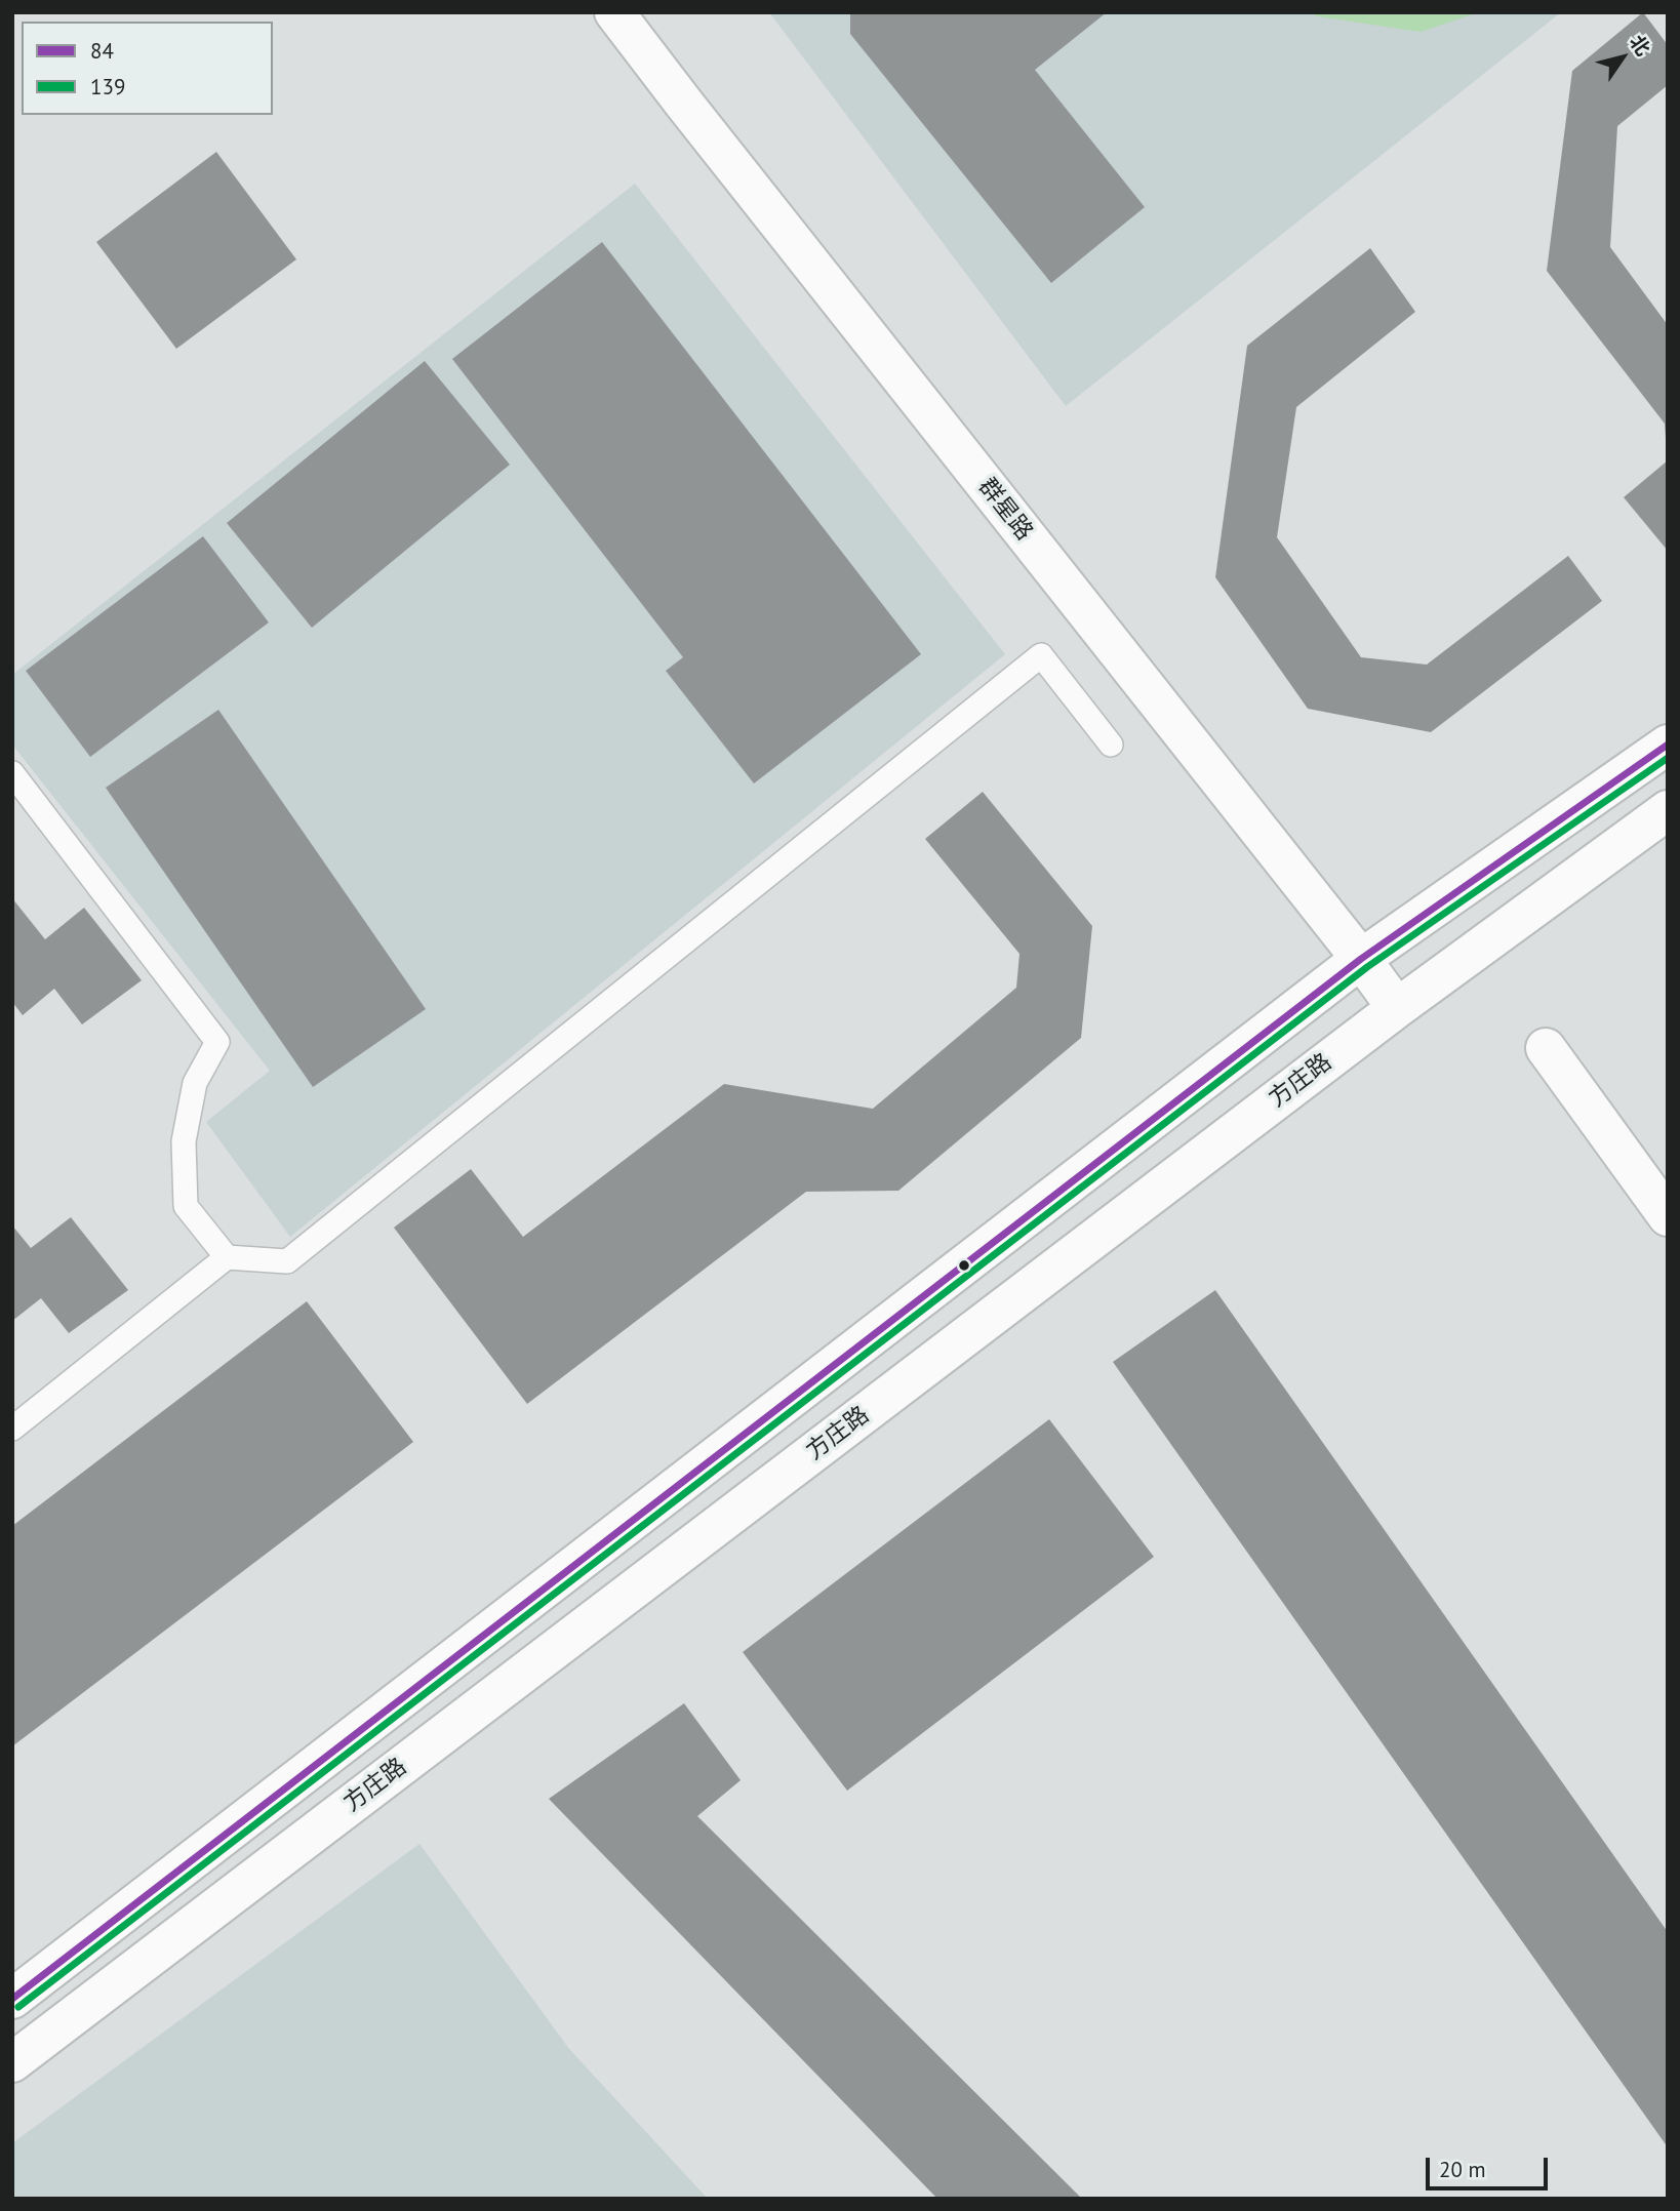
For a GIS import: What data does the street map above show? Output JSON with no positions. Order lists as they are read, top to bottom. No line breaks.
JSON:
{"streets":{"main road":["群星路","方庄路"]},"crossings":[["群星路","方庄路"]],"lines":["transit line 84","transit line 139"],"legend":["84","139"],"scale_bar":"20 m","north":"top right"}
